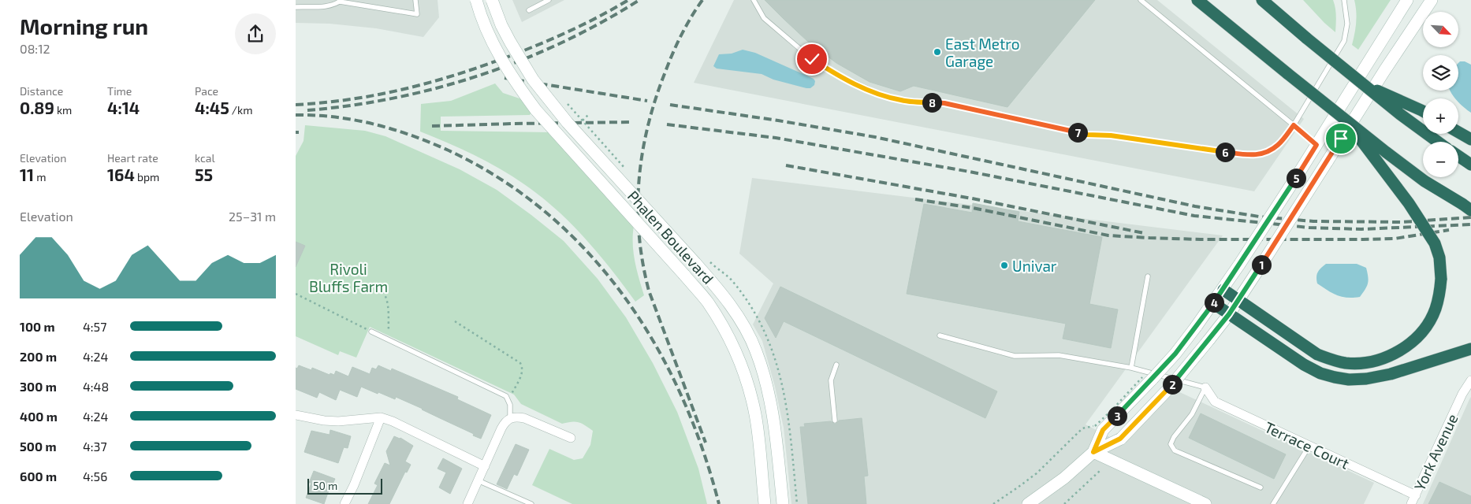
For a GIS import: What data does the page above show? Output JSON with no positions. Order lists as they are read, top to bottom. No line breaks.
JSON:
{"streets":{"main road":["Phalen Boulevard"],"street":["Terrace Court","York Avenue"]},"crossings":[["Terrace Court","York Avenue"]],"parks":["Rivoli Bluffs Farm"],"places":["East Metro Garage","Univar"],"scale_bar":"50 m","north":"bottom right","page":{"heading":["Morning run","08:12"],"map_buttons":["+","−"],"stats":[["Distance","0.89 km"],["Time","4:14"],["Pace","4:45 /km"],["Elevation","11 m"],["Heart rate","164 bpm"],["kcal","55"]],"pins":["8","7","6","5","1","4","2","3"],"chart":["Elevation","25–31 m"],"list":[{"name":"100 m","note":"4:57"},{"name":"200 m","note":"4:24"},{"name":"300 m","note":"4:48"},{"name":"400 m","note":"4:24"},{"name":"500 m","note":"4:37"},{"name":"600 m","note":"4:56"}],"scale":"50 m"}}
